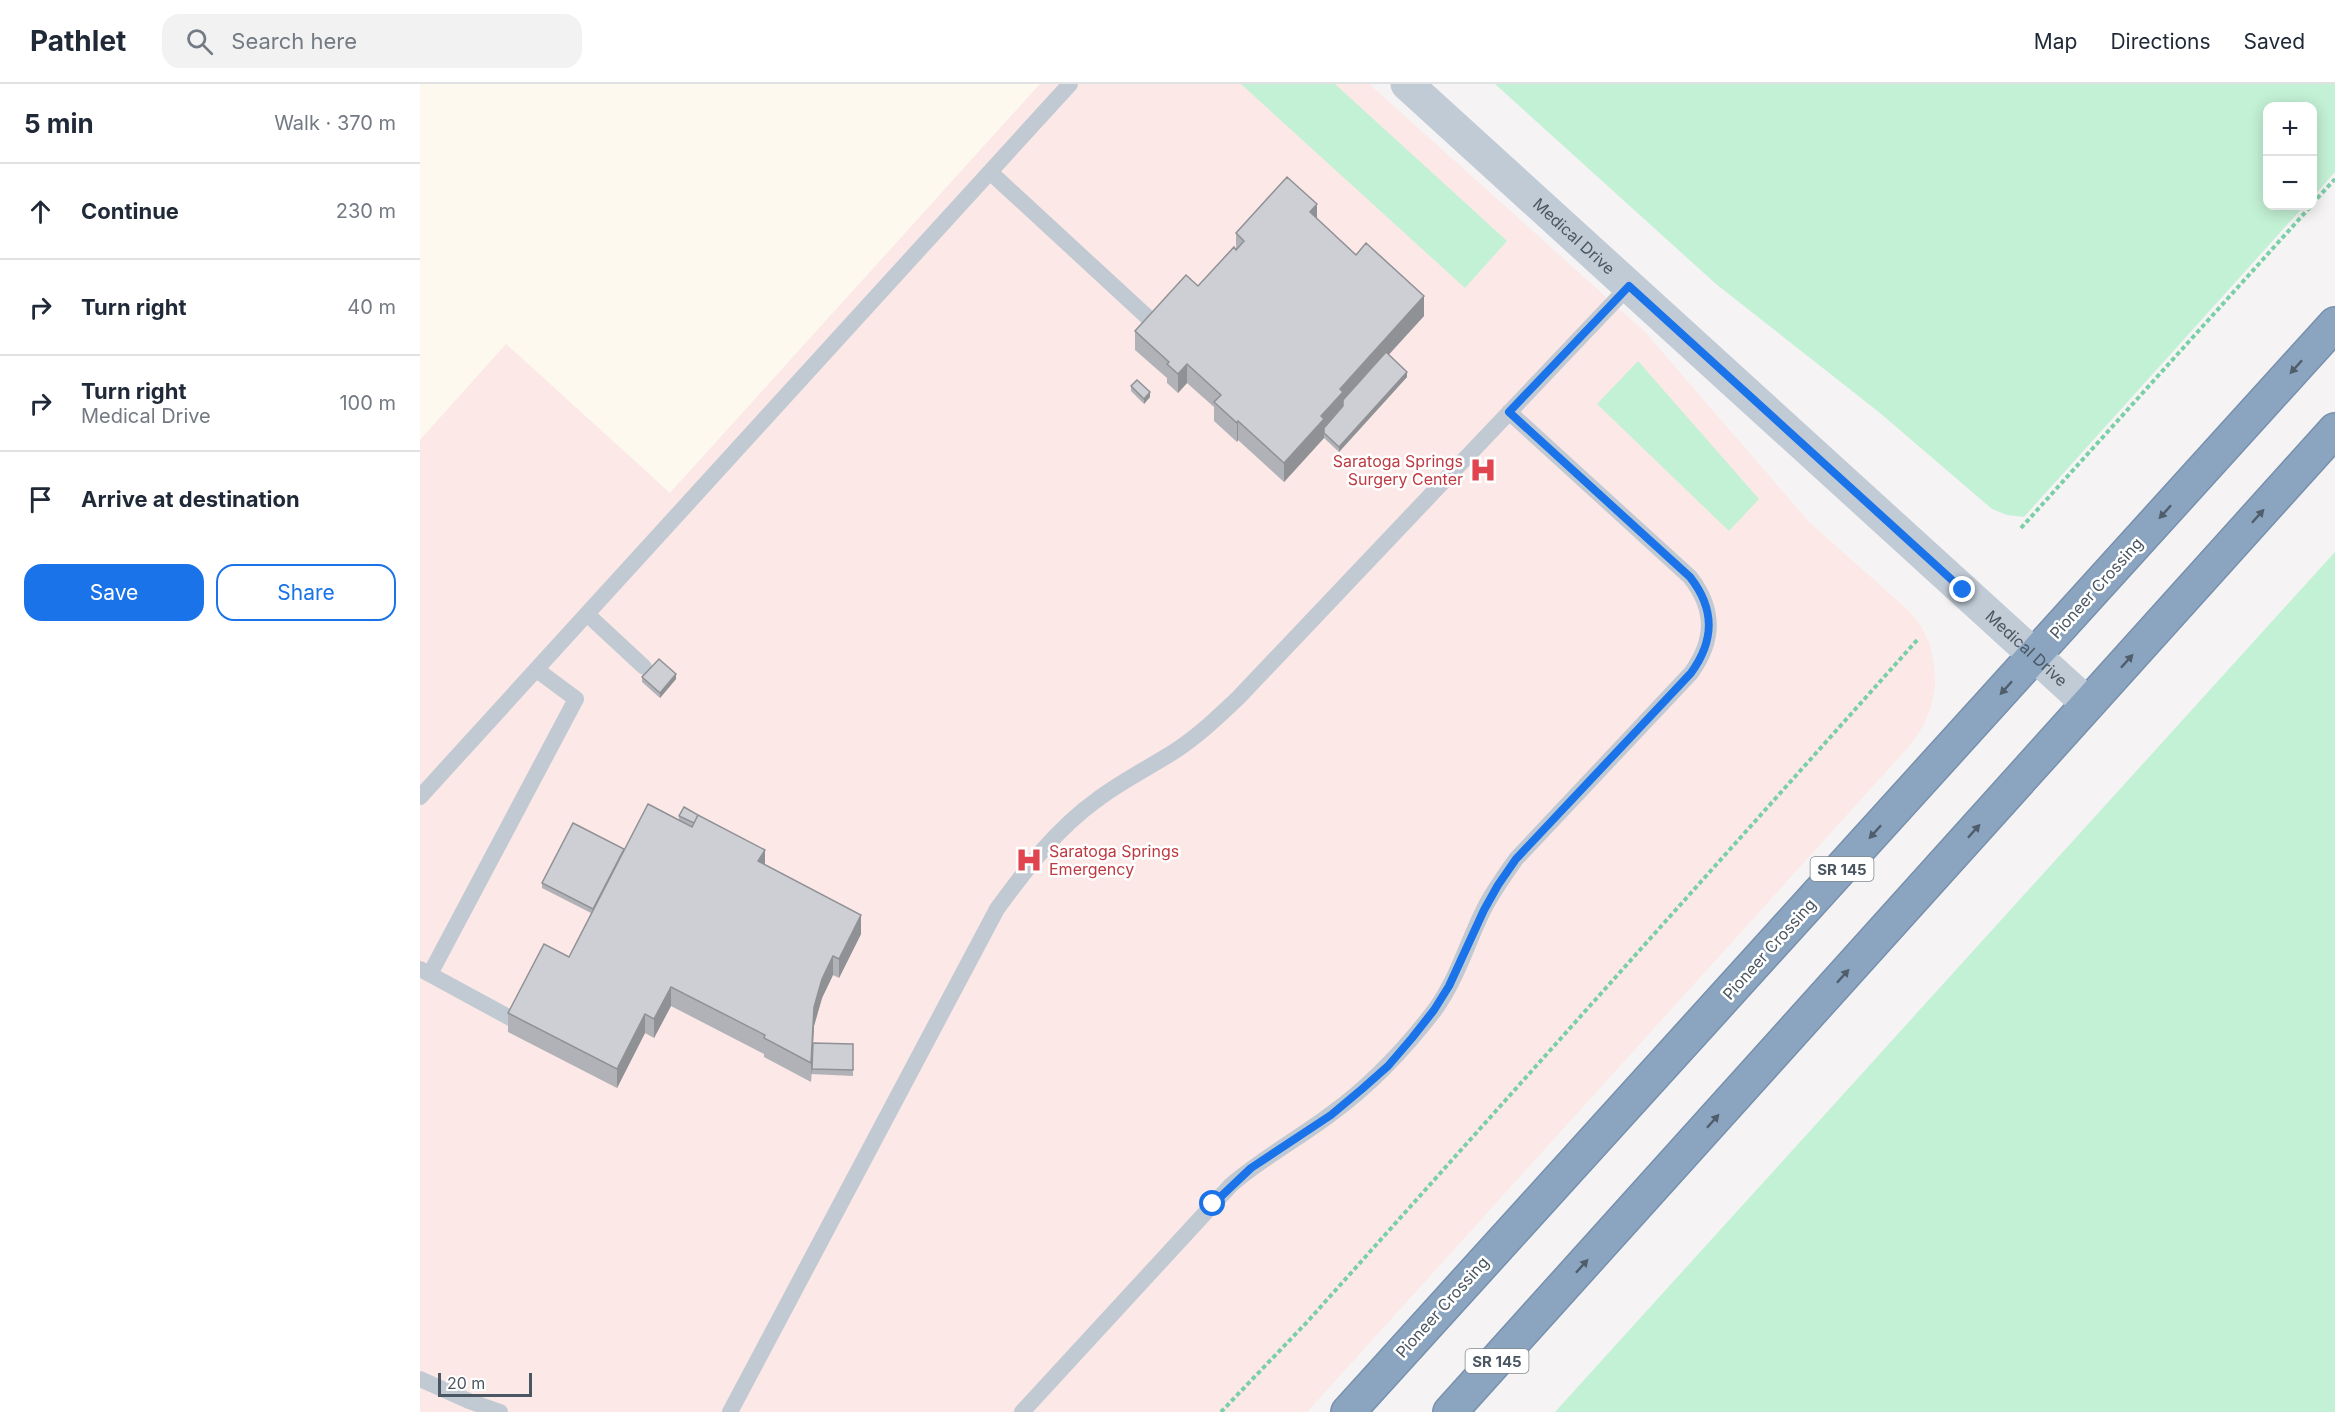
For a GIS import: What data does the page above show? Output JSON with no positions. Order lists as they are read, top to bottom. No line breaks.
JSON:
{"streets":{"highway":["Pioneer Crossing","SR 145"],"street":["Medical Drive"]},"crossings":[["Medical Drive","Pioneer Crossing"],["Medical Drive","SR 145"]],"places":{"hospital":["Saratoga Springs Surgery Center","Saratoga Springs Emergency"]},"scale_bar":"20 m","page":{"header":"Pathlet","search":"Search here","nav":["Map","Directions","Saved"],"heading":["5 min","Walk · 370 m"],"map_buttons":["+","−"],"list":[["Continue","230 m"],["Turn right","40 m"],["Turn right","Medical Drive","100 m"],"Arrive at destination"],"buttons":["Save","Share"],"scale":"20 m"}}
